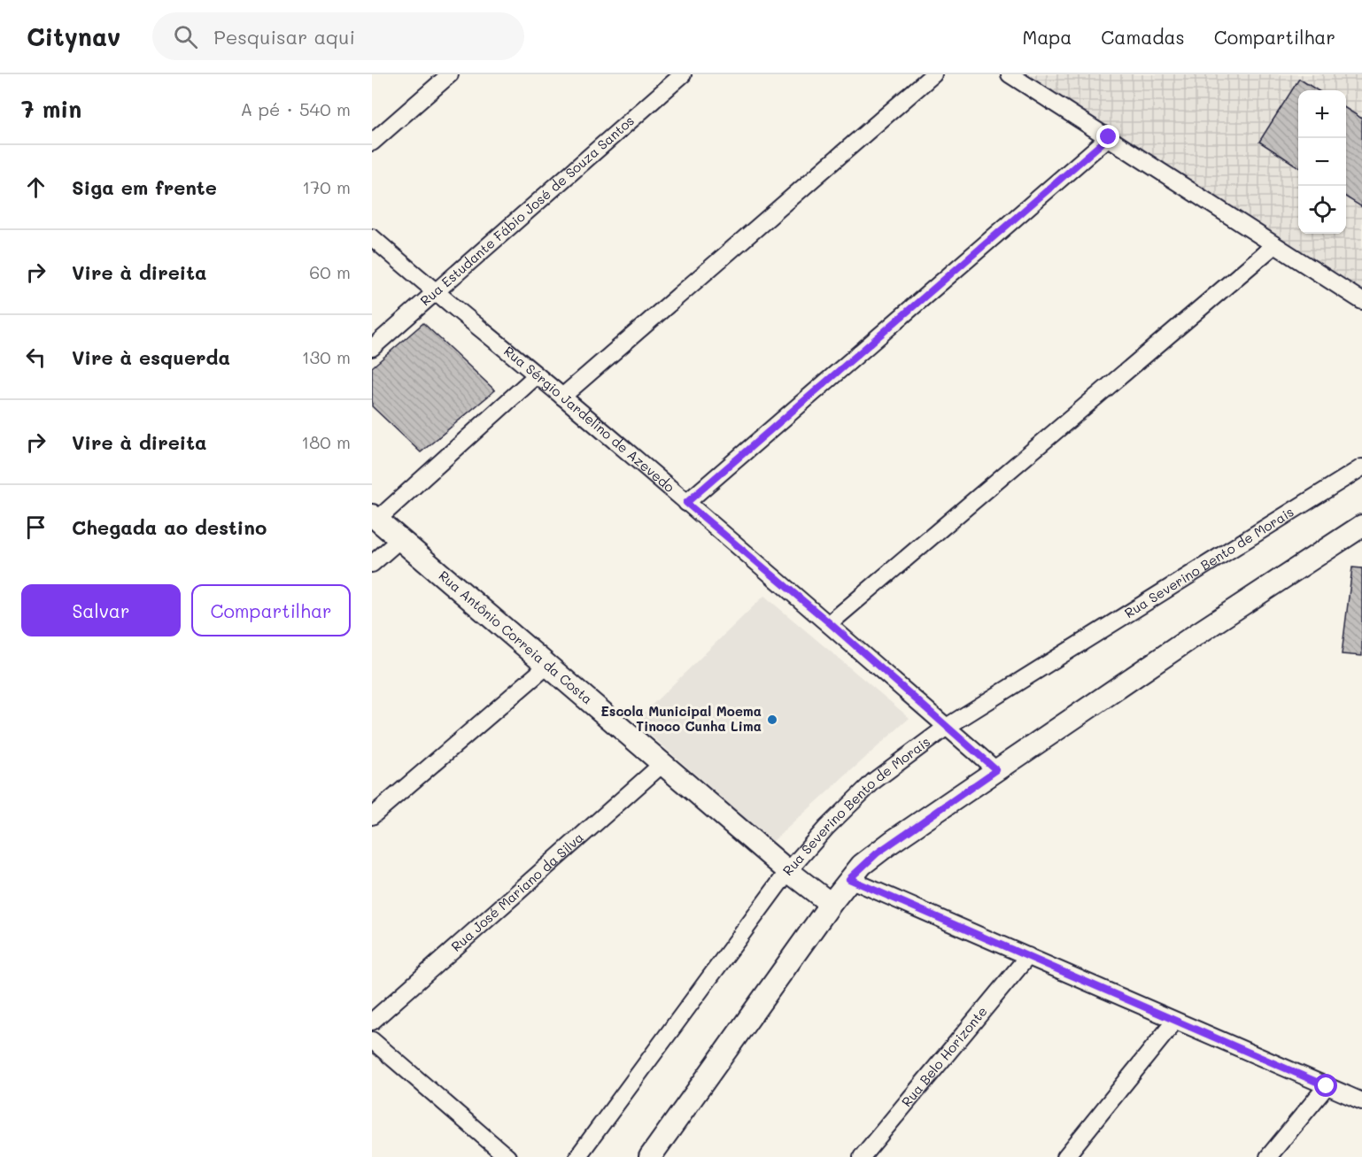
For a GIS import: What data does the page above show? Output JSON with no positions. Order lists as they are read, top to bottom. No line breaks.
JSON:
{"streets":{"street":["Rua Estudante Fábio José de Souza Santos","Rua Sérgio Jardelino de Azevedo","Rua Severino Bento de Morais","Rua Antônio Correia da Costa","Rua José Mariano da Silva","Rua Belo Horizonte"]},"crossings":[["Rua Estudante Fábio José de Souza Santos","Rua Sérgio Jardelino de Azevedo"],["Rua Sérgio Jardelino de Azevedo","Rua Severino Bento de Morais"],["Rua Severino Bento de Morais","Rua Antônio Correia da Costa"],["Rua Antônio Correia da Costa","Rua José Mariano da Silva"]],"places":["Escola Municipal Moema Tinoco Cunha Lima"],"page":{"header":"Citynav","search":"Pesquisar aqui","nav":["Mapa","Camadas","Compartilhar"],"heading":["7 min","A pé · 540 m"],"map_buttons":["+","−"],"list":[["Siga em frente","170 m"],["Vire à direita","60 m"],["Vire à esquerda","130 m"],["Vire à direita","180 m"],"Chegada ao destino"],"buttons":["Salvar","Compartilhar"]}}
